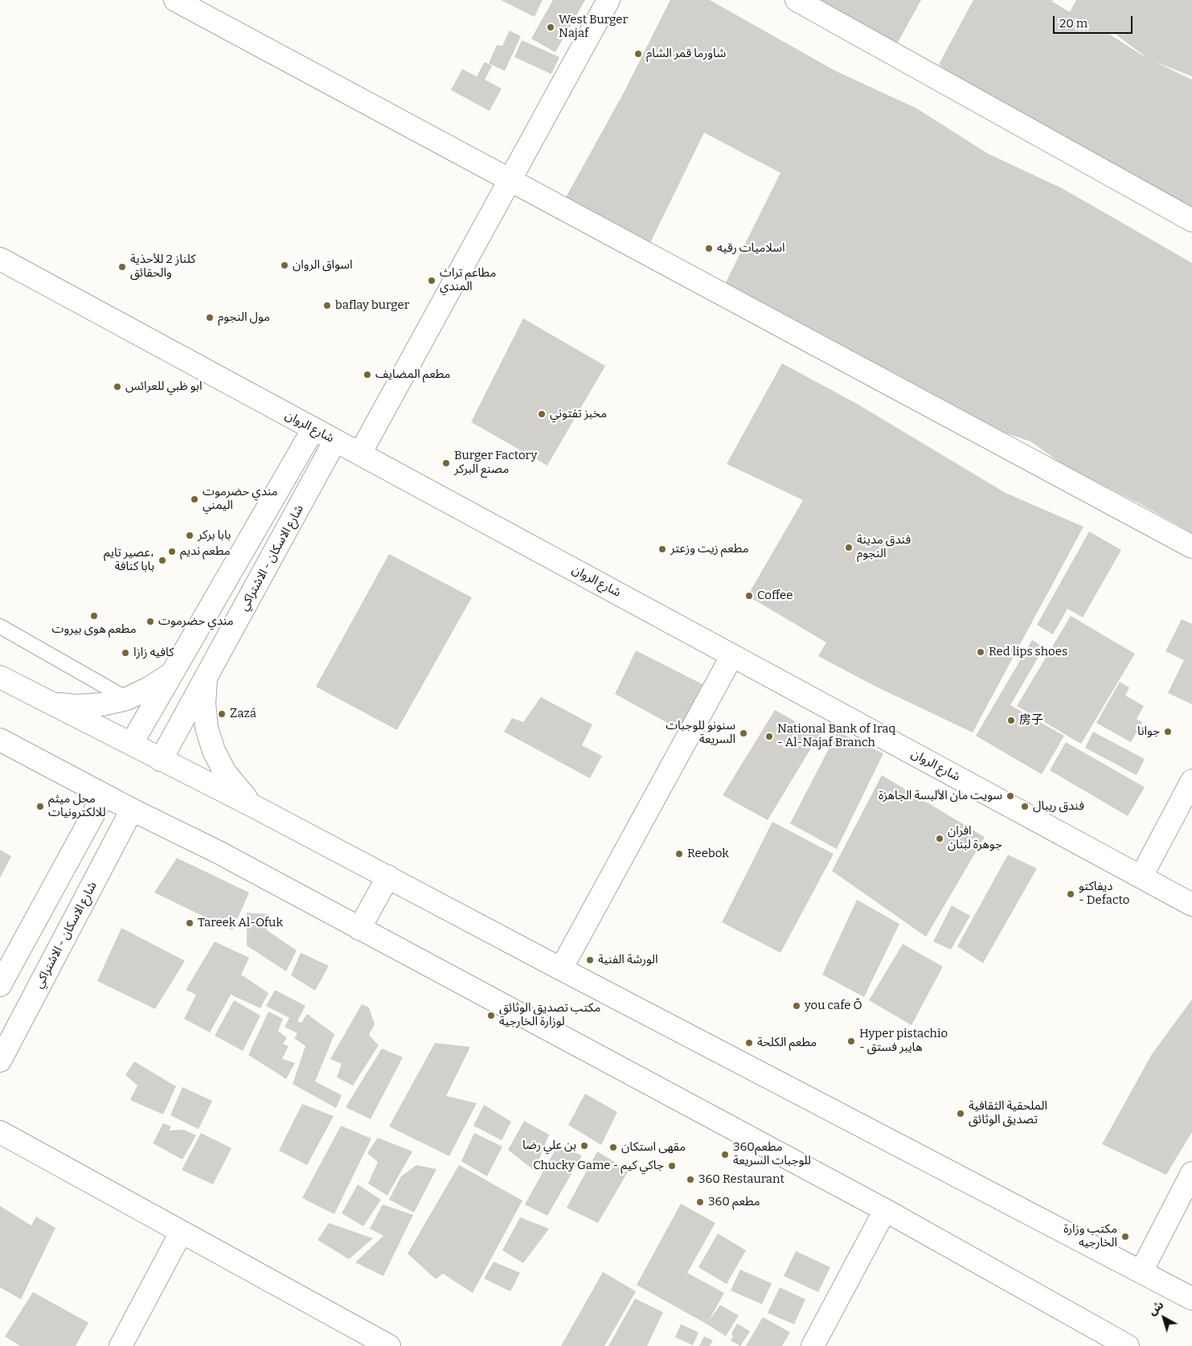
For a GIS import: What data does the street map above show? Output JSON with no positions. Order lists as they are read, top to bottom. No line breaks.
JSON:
{"streets":{"street":["شارع الروان","شارع الاسكان - الاشتراكي"]},"crossings":[["شارع الروان","شارع الاسكان - الاشتراكي"]],"places":["West Burger Najaf","شاورما قمر الشام","اسلاميات رقيه","اسواق الروان","كلناز 2 للأحذية والحقائق","مطاعم تراث المندي","baflay burger","مول النجوم","مطعم المضايف","ابو ظبي للعرائس","مخبز تفتوني","Burger Factory مصنع البركر","مندي حضرموت اليمني","بابا بركر","فندق مدينة النجوم","مطعم زيت وزعتر","مطعم نديم","عصير تايم، بابا كنافة","Coffee","مطعم هوى بيروت","مندي حضرموت","Red lips shoes","كافيه زازا","Zazá","房子","جوانا","سنونو للوجبات السريعة","National Bank of Iraq - Al-Najaf Branch","سويت مان الألبسة الجاهزة","محل ميثم للالكترونيات","فندق ريبال","افران جوهرة لبنان","Reebok","ديفاكتو - Defacto","Tareek Al-Ofuk","الورشة الفنية","you cafe Ō","مكتب تصديق الوثائق لوزارة الخارجية","Hyper pistachio - هايبر فستق","مطعم الكلحة","الملحقية الثقافية تصديق الوثائق","بن علي رضا","مقهى استكان","مطعم360 للوجبات السريعة","Chucky Game - جاكي كيم","360 Restaurant","مطعم 360","مكتب وزارة الخارجيه"],"scale_bar":"20 m","north":"top left"}
